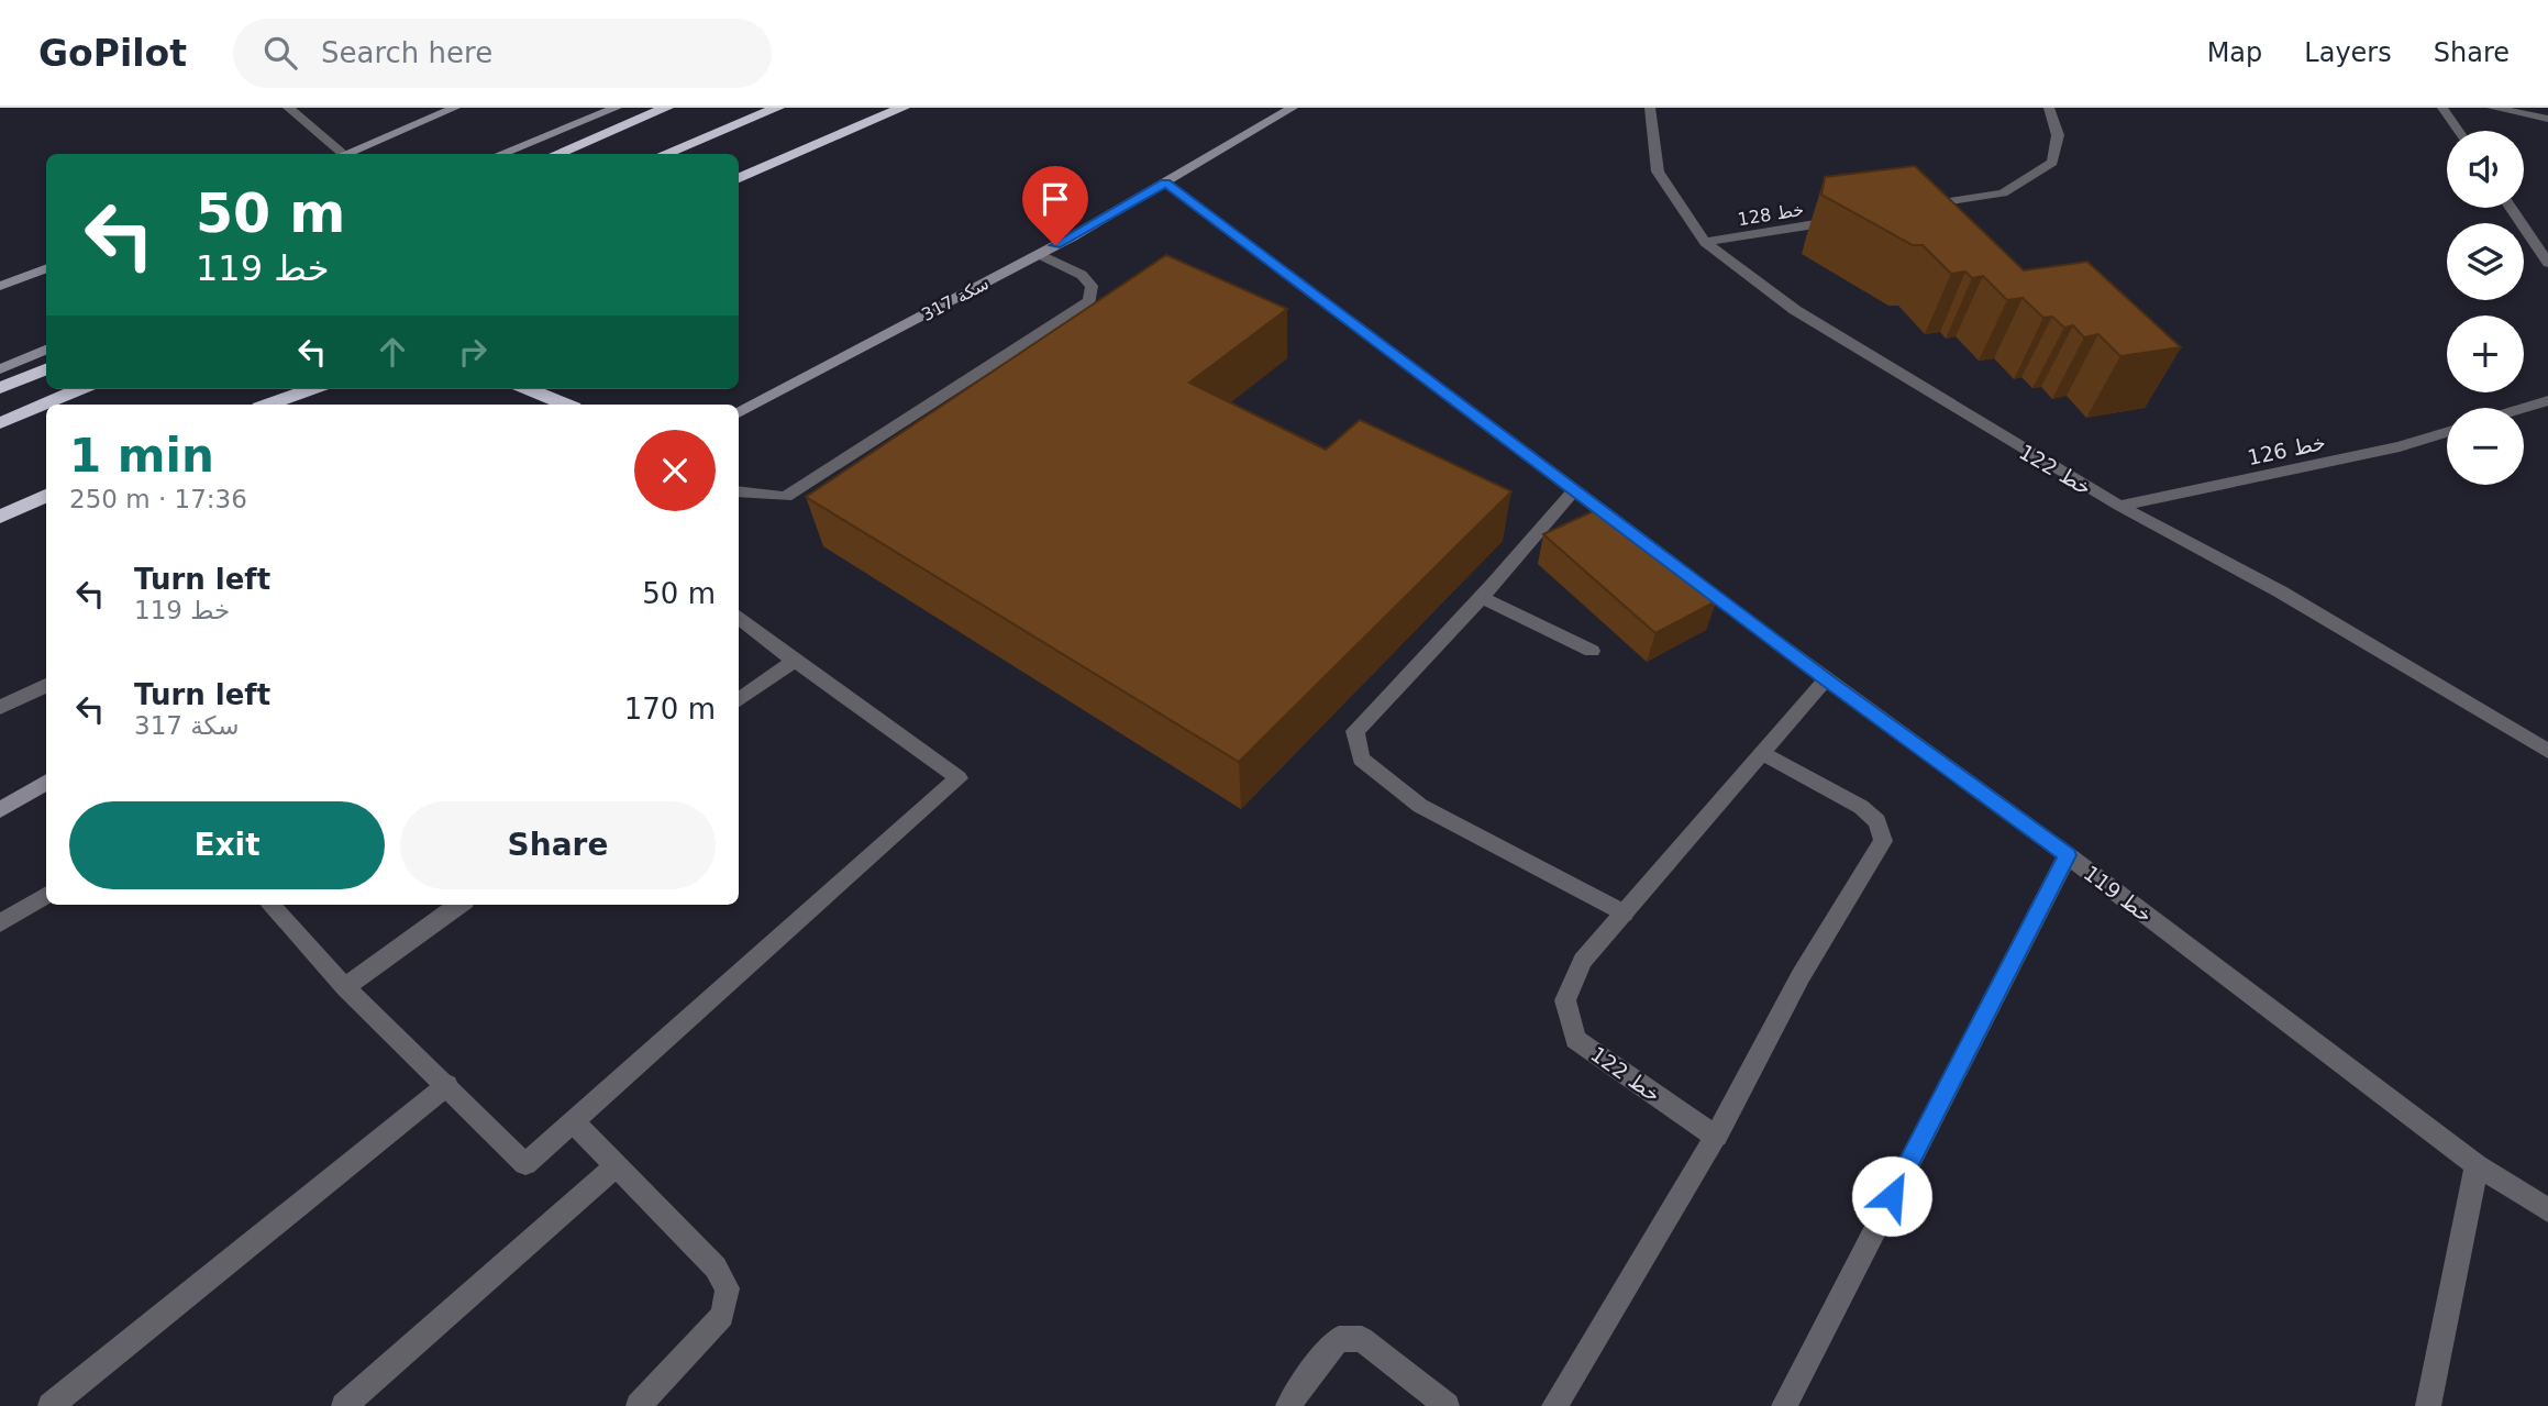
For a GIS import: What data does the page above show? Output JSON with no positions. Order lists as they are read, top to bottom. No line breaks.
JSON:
{"streets":{"street":["خط 128","سكة 317","خط 126","خط 122","خط 119"]},"crossings":[["خط 128","خط 122"],["سكة 317","خط 119"],["خط 126","خط 122"],["خط 122","خط 119"]],"page":{"header":"GoPilot","search":"Search here","nav":["Map","Layers","Share"],"map_buttons":["+","−"],"turn":["50 m","خط 119"],"heading":["1 min","250 m · 17:36"],"list":[{"name":"Turn left","note":"خط 119","value":"50 m"},{"name":"Turn left","note":"سكة 317","value":"170 m"}],"buttons":["Exit","Share"]}}
